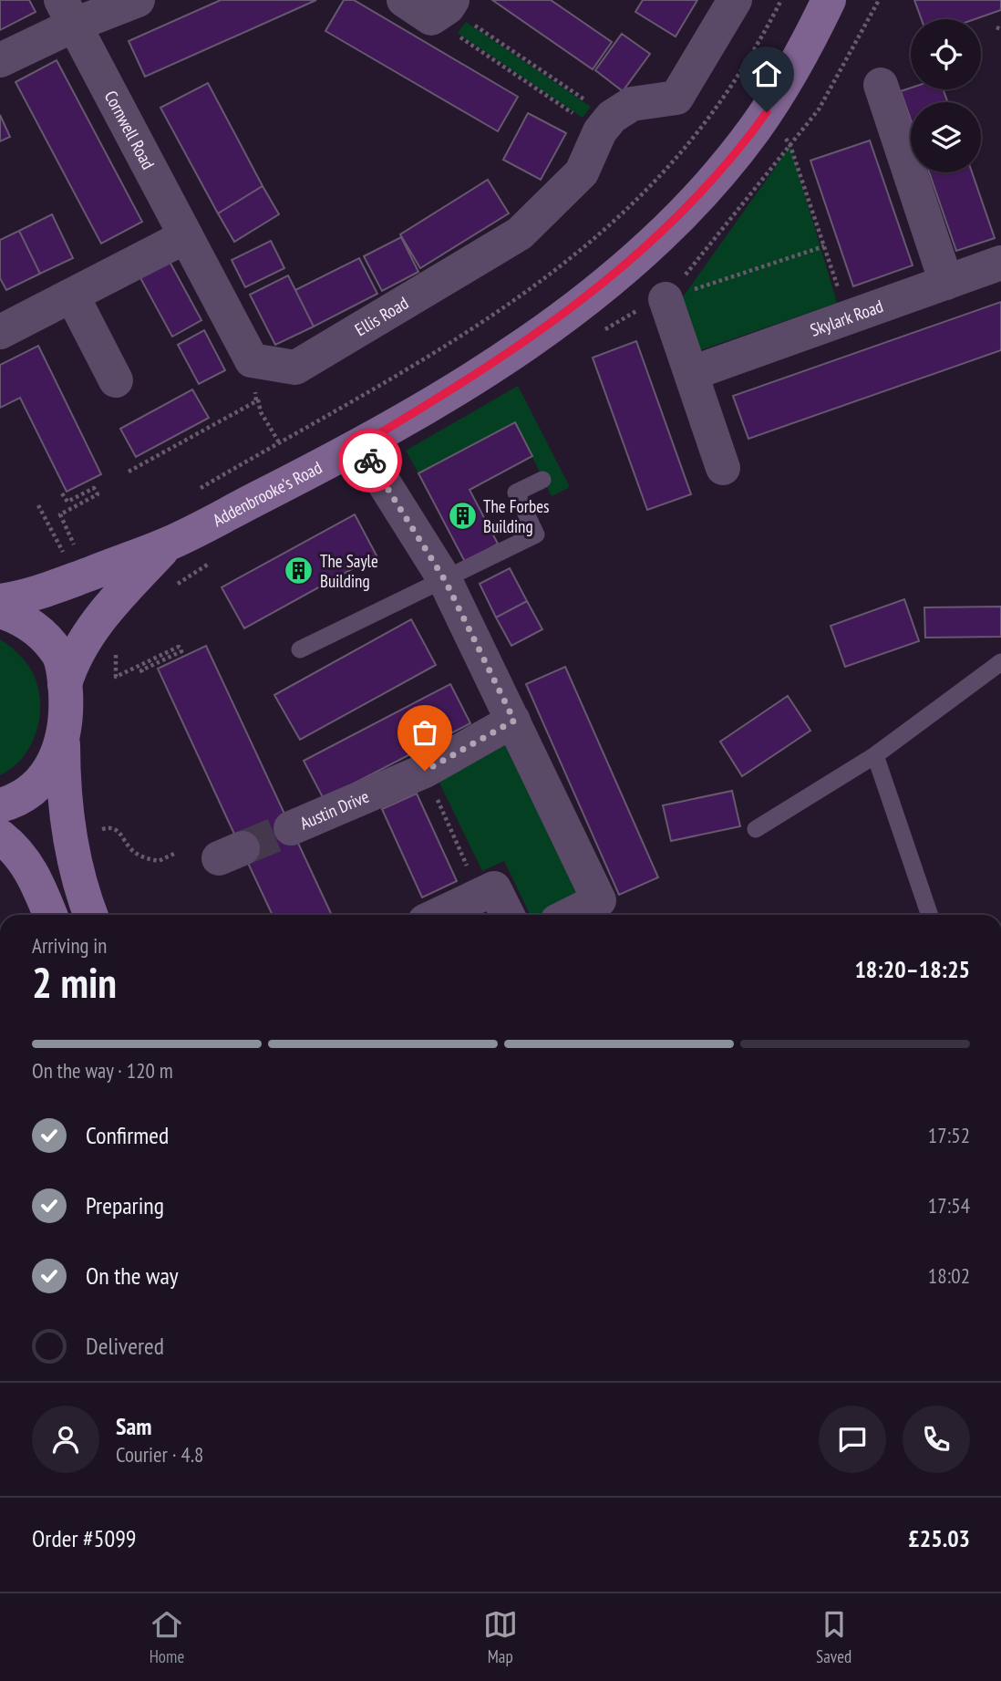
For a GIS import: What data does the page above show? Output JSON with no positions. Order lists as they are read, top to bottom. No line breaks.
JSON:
{"streets":{"street":["Cornwell Road","Ellis Road","Skylark Road","Addenbrooke's Road","Austin Drive"]},"places":{"building":["The Forbes Building","The Sayle Building"]},"page":{"heading":["2 min","Arriving in","18:20–18:25"],"panel":["Sam","Courier · 4.8","Order #5099","£25.03"],"bar":"On the way · 120 m","list":[["Confirmed","17:52"],["Preparing","17:54"],["On the way","18:02"],"Delivered"],"tabs":["Home","Map","Saved"]}}
